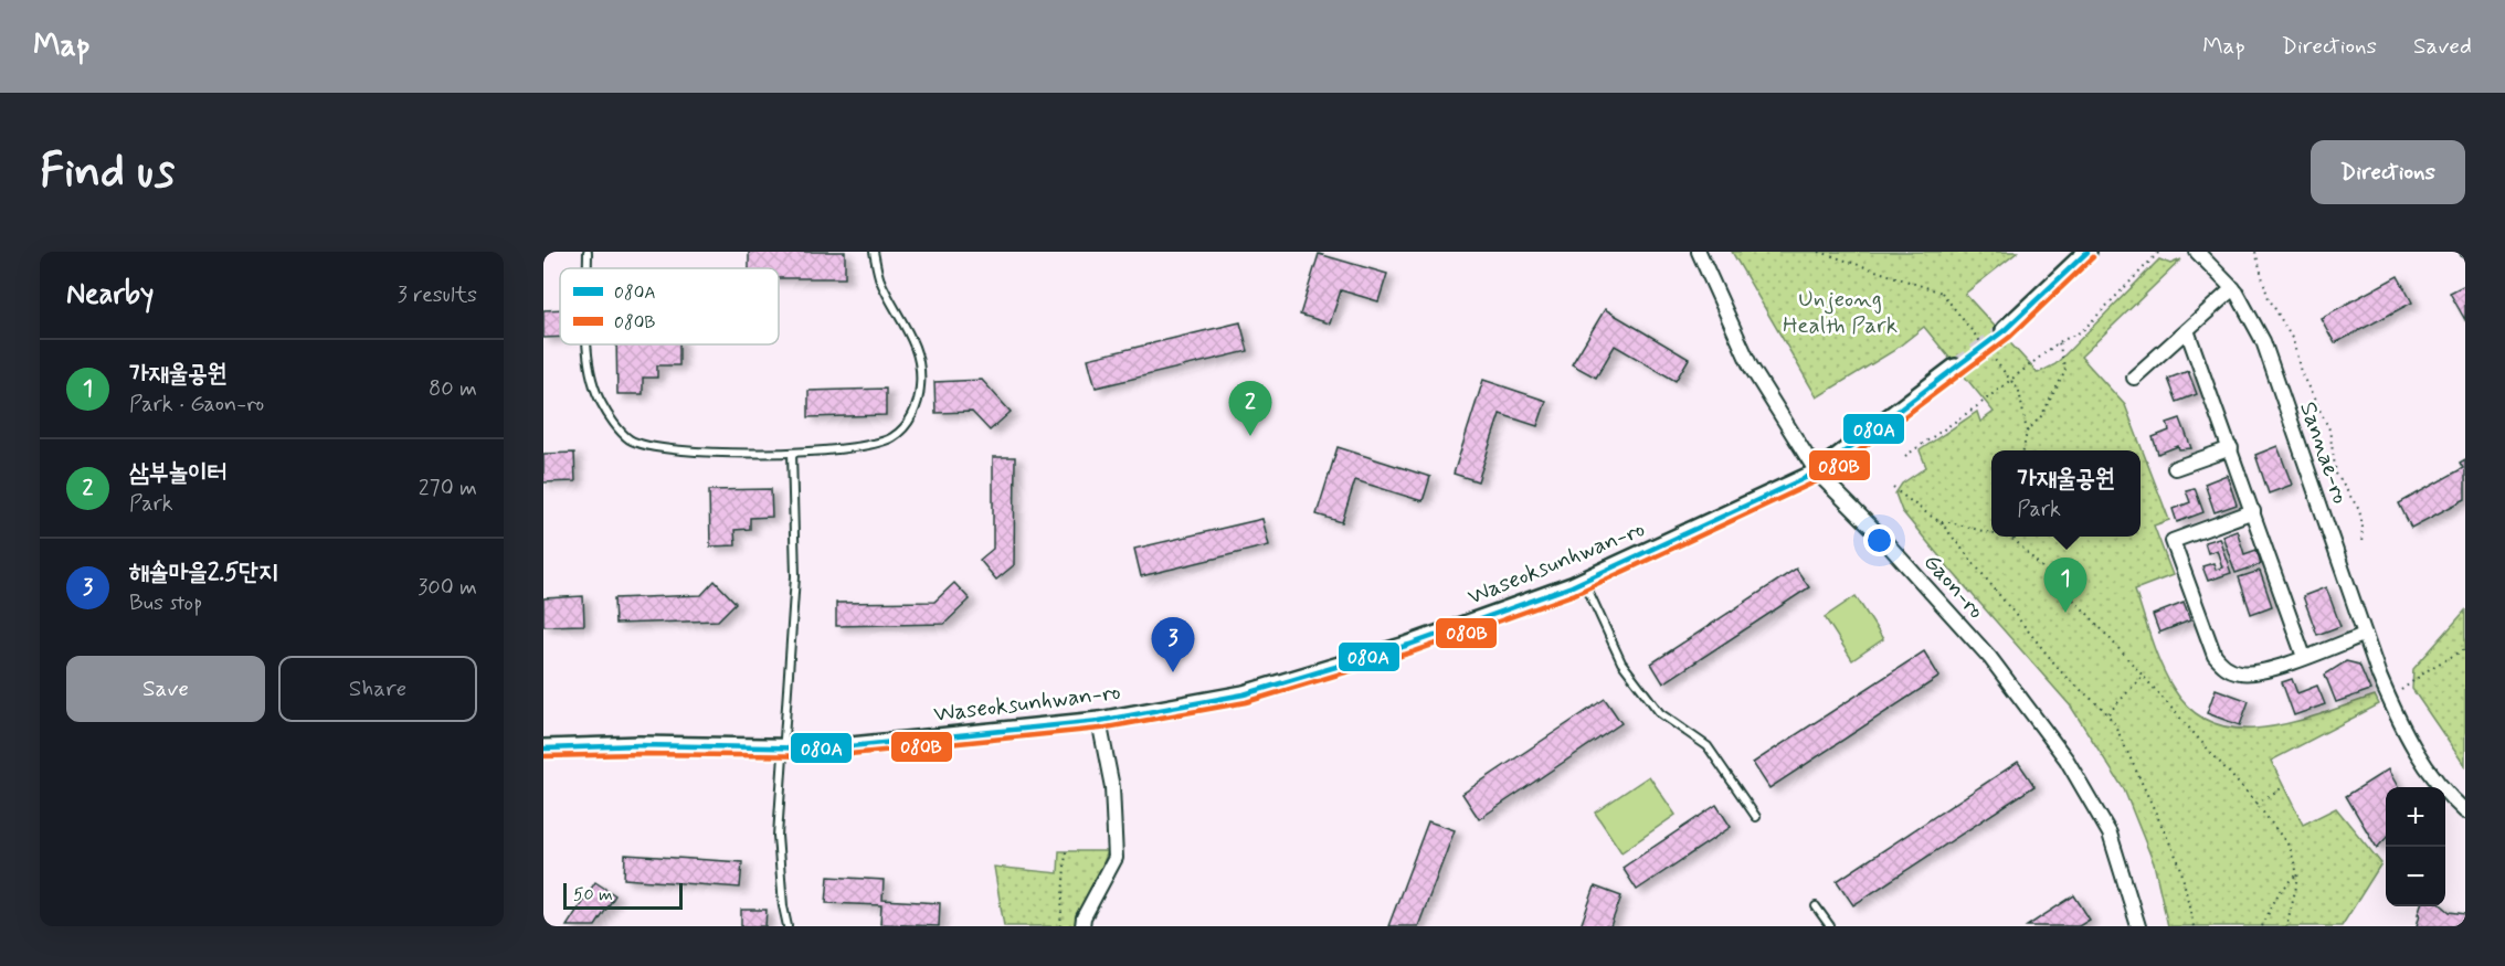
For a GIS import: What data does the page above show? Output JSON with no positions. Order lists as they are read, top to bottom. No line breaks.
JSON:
{"streets":{"street":["Sannae-ro","Waseoksunhwan-ro","Gaon-ro"]},"crossings":[["Waseoksunhwan-ro","Gaon-ro"]],"parks":["Unjeong Health Park"],"lines":["transit line 080A","transit line 080B"],"legend":["080A","080B"],"scale_bar":"50 m","page":{"header":"Map","nav":["Map","Directions","Saved"],"buttons":["Directions",["Save","Share"]],"title":"Find us","heading":["Nearby","3 results"],"list":[{"mark":"1","name":"가재울공원","note":"Park · Gaon-ro","value":"80 m"},{"mark":"2","name":"삼부놀이터","note":"Park","value":"270 m"},{"mark":"3","name":"해솔마을2.5단지","note":"Bus stop","value":"300 m"}],"pins":["2","1","3"],"popup":["가재울공원","Park"],"map_buttons":["+","−"],"scale":"50 m"}}
